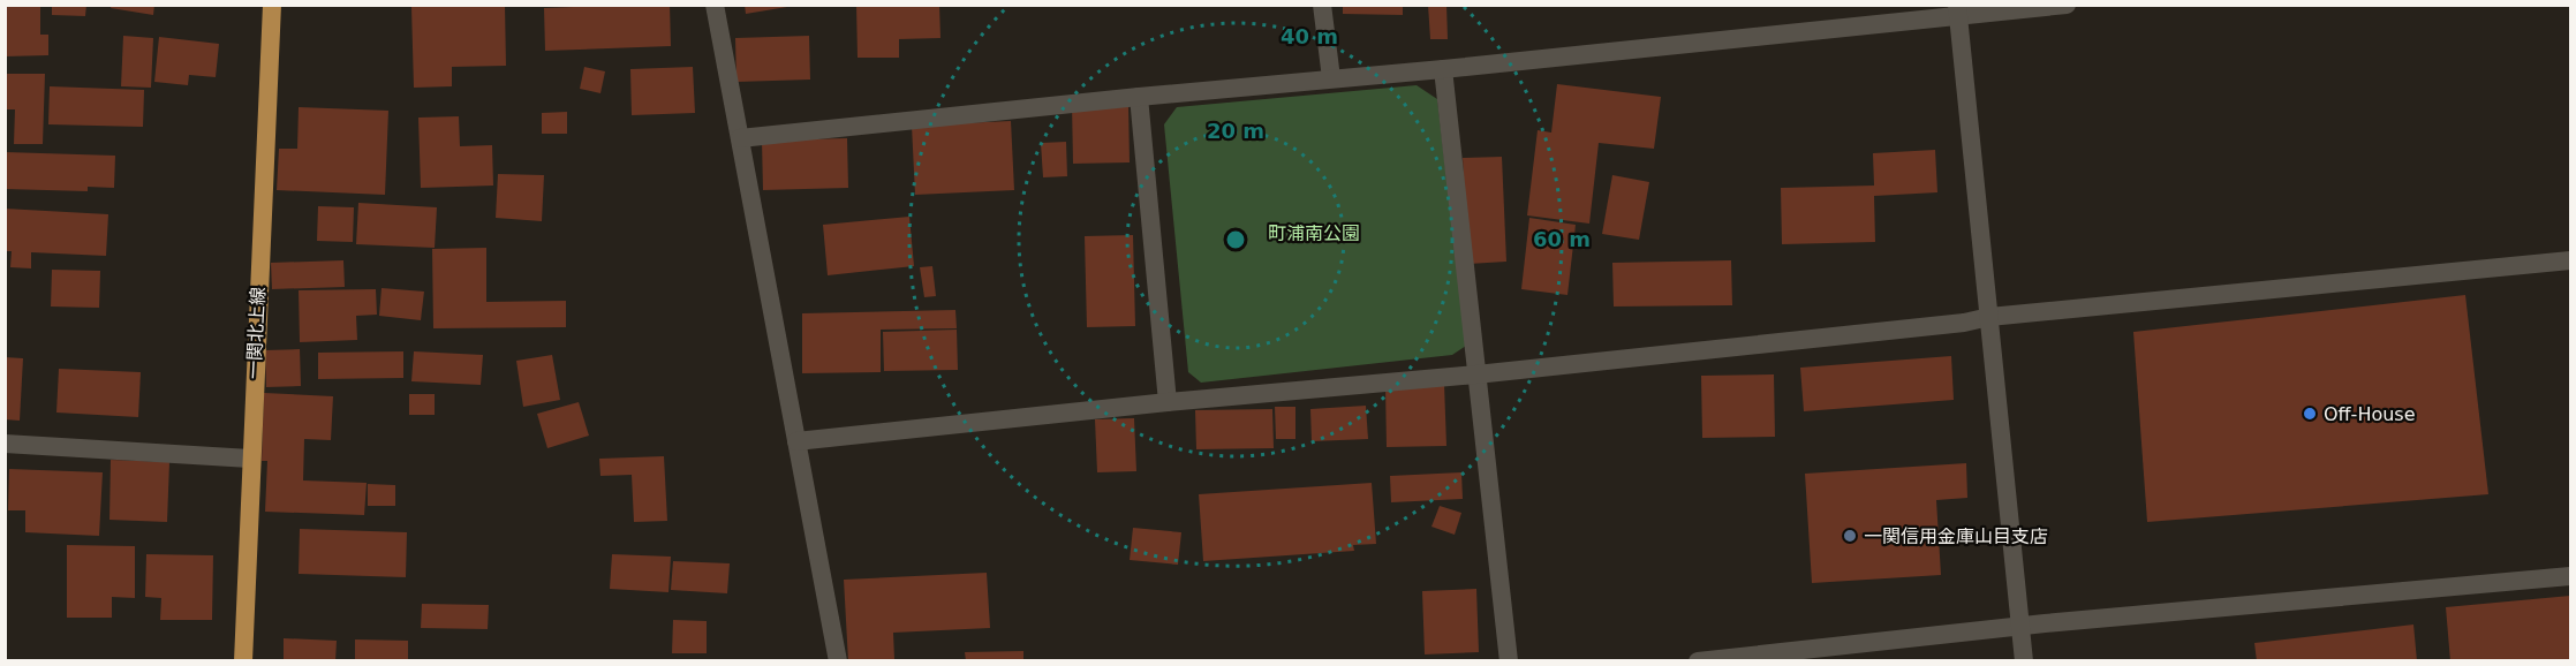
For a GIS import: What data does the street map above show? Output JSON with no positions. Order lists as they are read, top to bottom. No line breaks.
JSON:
{"streets":{"main road":["一関北上線"]},"parks":["町浦南公園"],"places":["Off-House","一関信用金庫山目支店"],"rings":["40 m","20 m","60 m"]}
